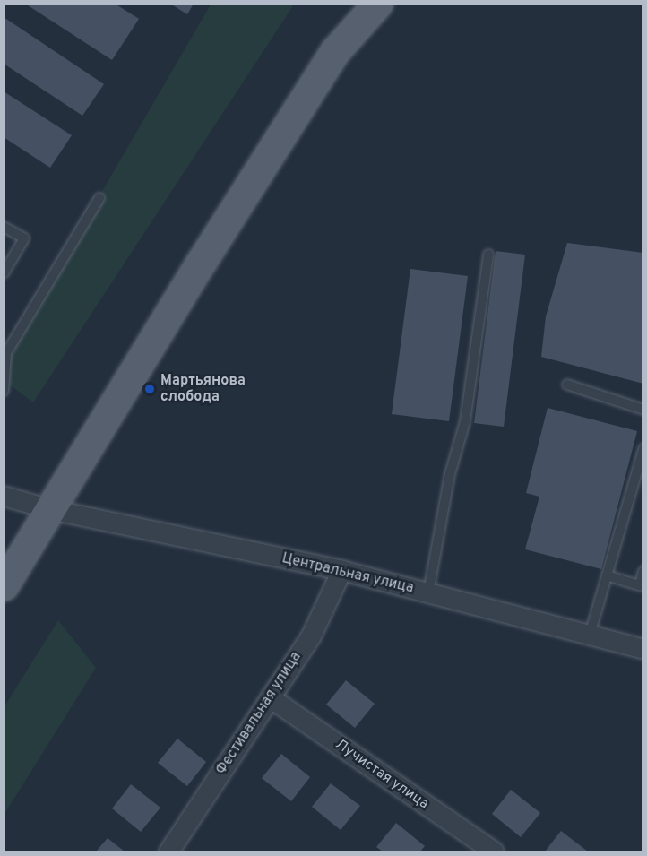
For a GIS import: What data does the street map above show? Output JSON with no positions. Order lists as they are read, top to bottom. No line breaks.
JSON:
{"streets":{"street":["Центральная улица","Фестивальная улица","Лучистая улица"]},"crossings":[["Центральная улица","Фестивальная улица"],["Фестивальная улица","Лучистая улица"]],"places":["Мартьянова слобода"]}
